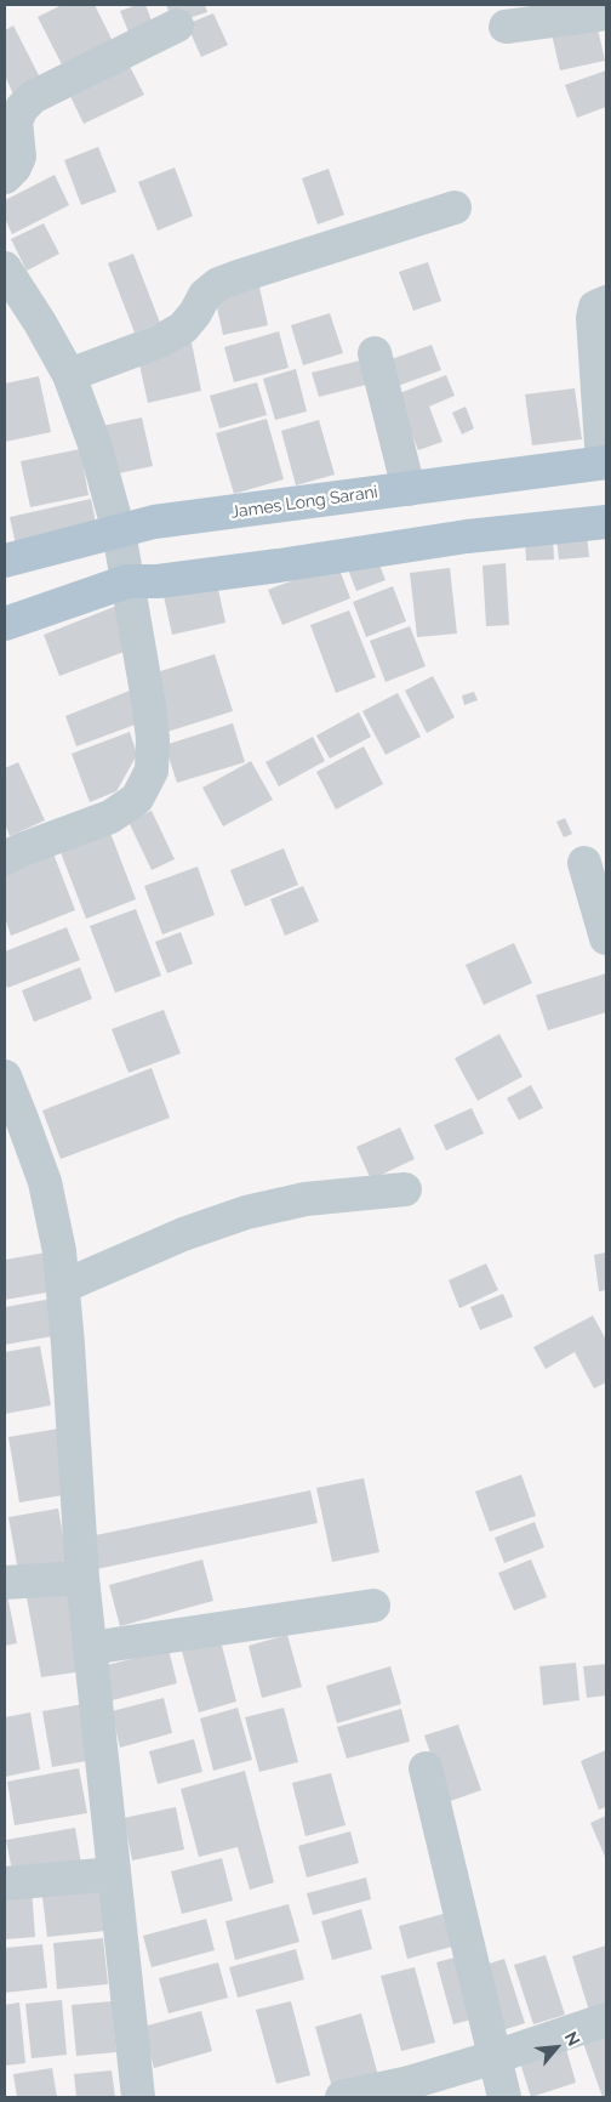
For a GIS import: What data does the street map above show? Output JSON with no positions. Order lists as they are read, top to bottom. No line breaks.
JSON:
{"streets":{"main road":["James Long Sarani"]},"north":"top right"}
